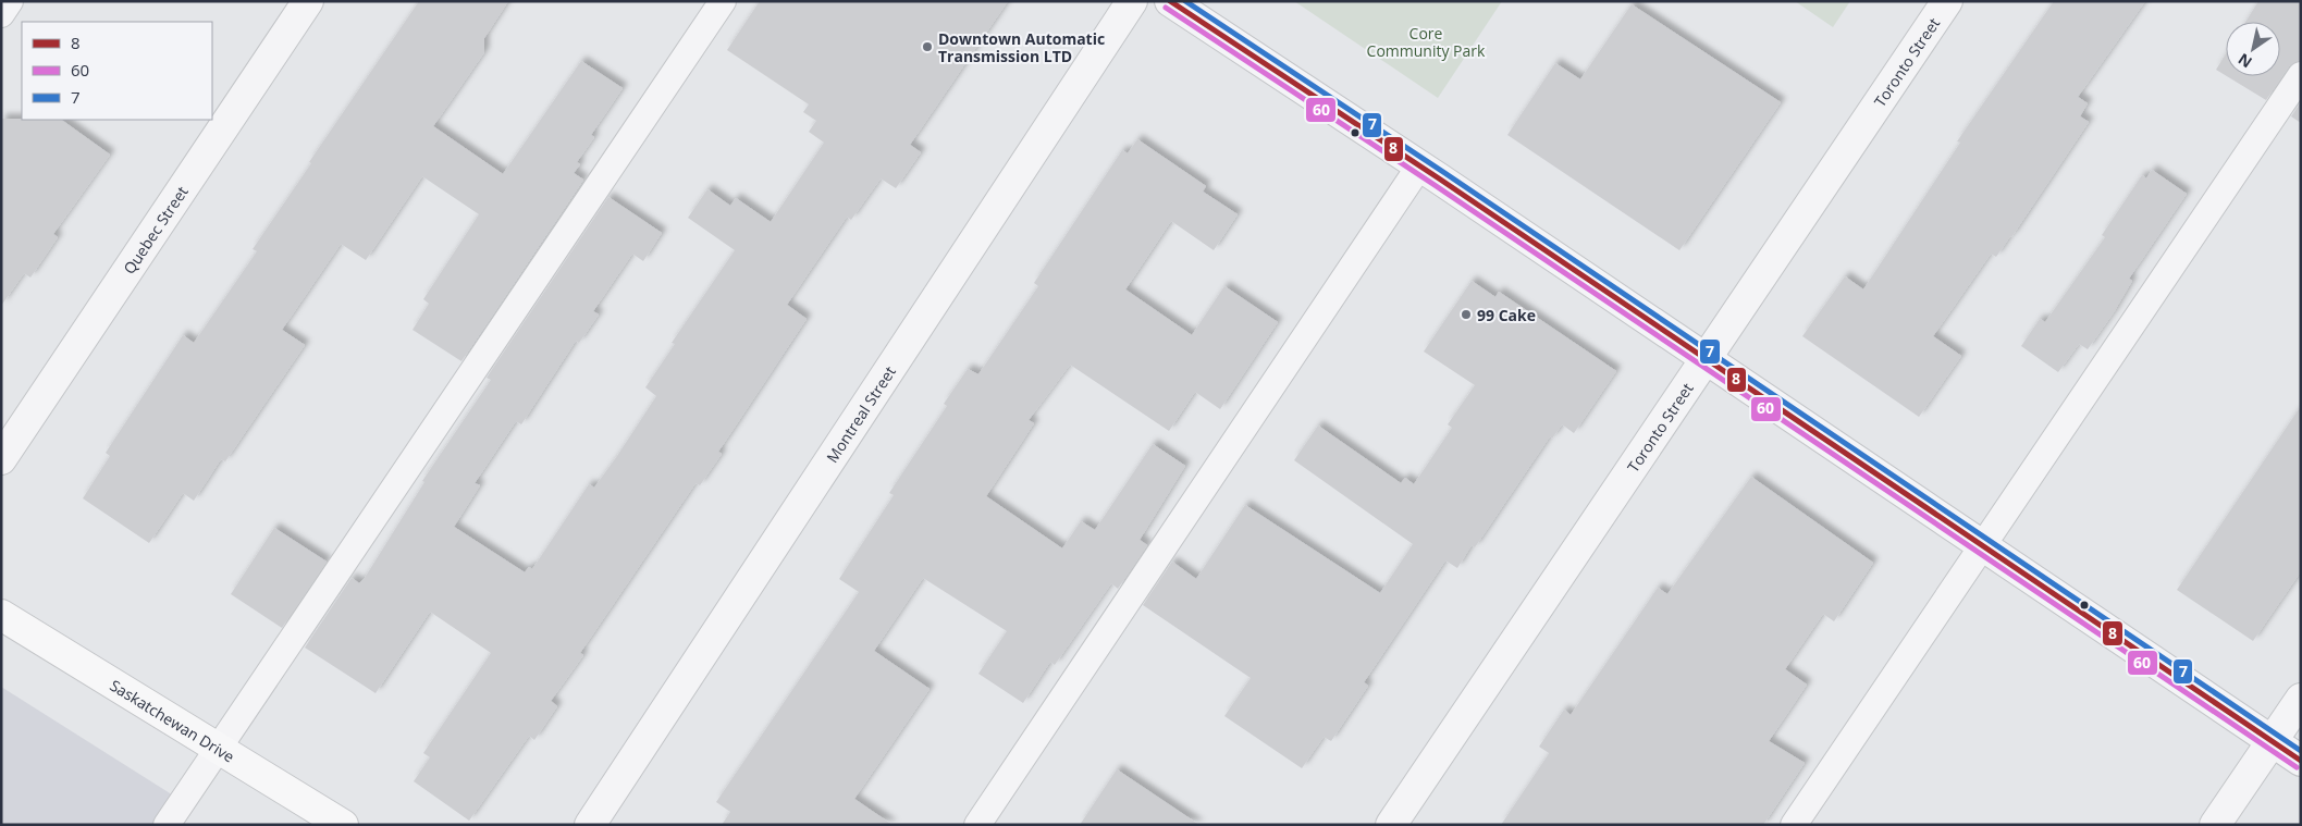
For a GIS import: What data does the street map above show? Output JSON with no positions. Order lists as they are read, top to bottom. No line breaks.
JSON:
{"streets":{"main road":["Saskatchewan Drive"],"street":["Toronto Street","Quebec Street","Montreal Street"]},"parks":["Core Community Park"],"places":["Downtown Automatic Transmission LTD","99 Cake"],"lines":["transit line 8","transit line 7","transit line 60"],"legend":["8","60","7"],"north":"bottom left"}
